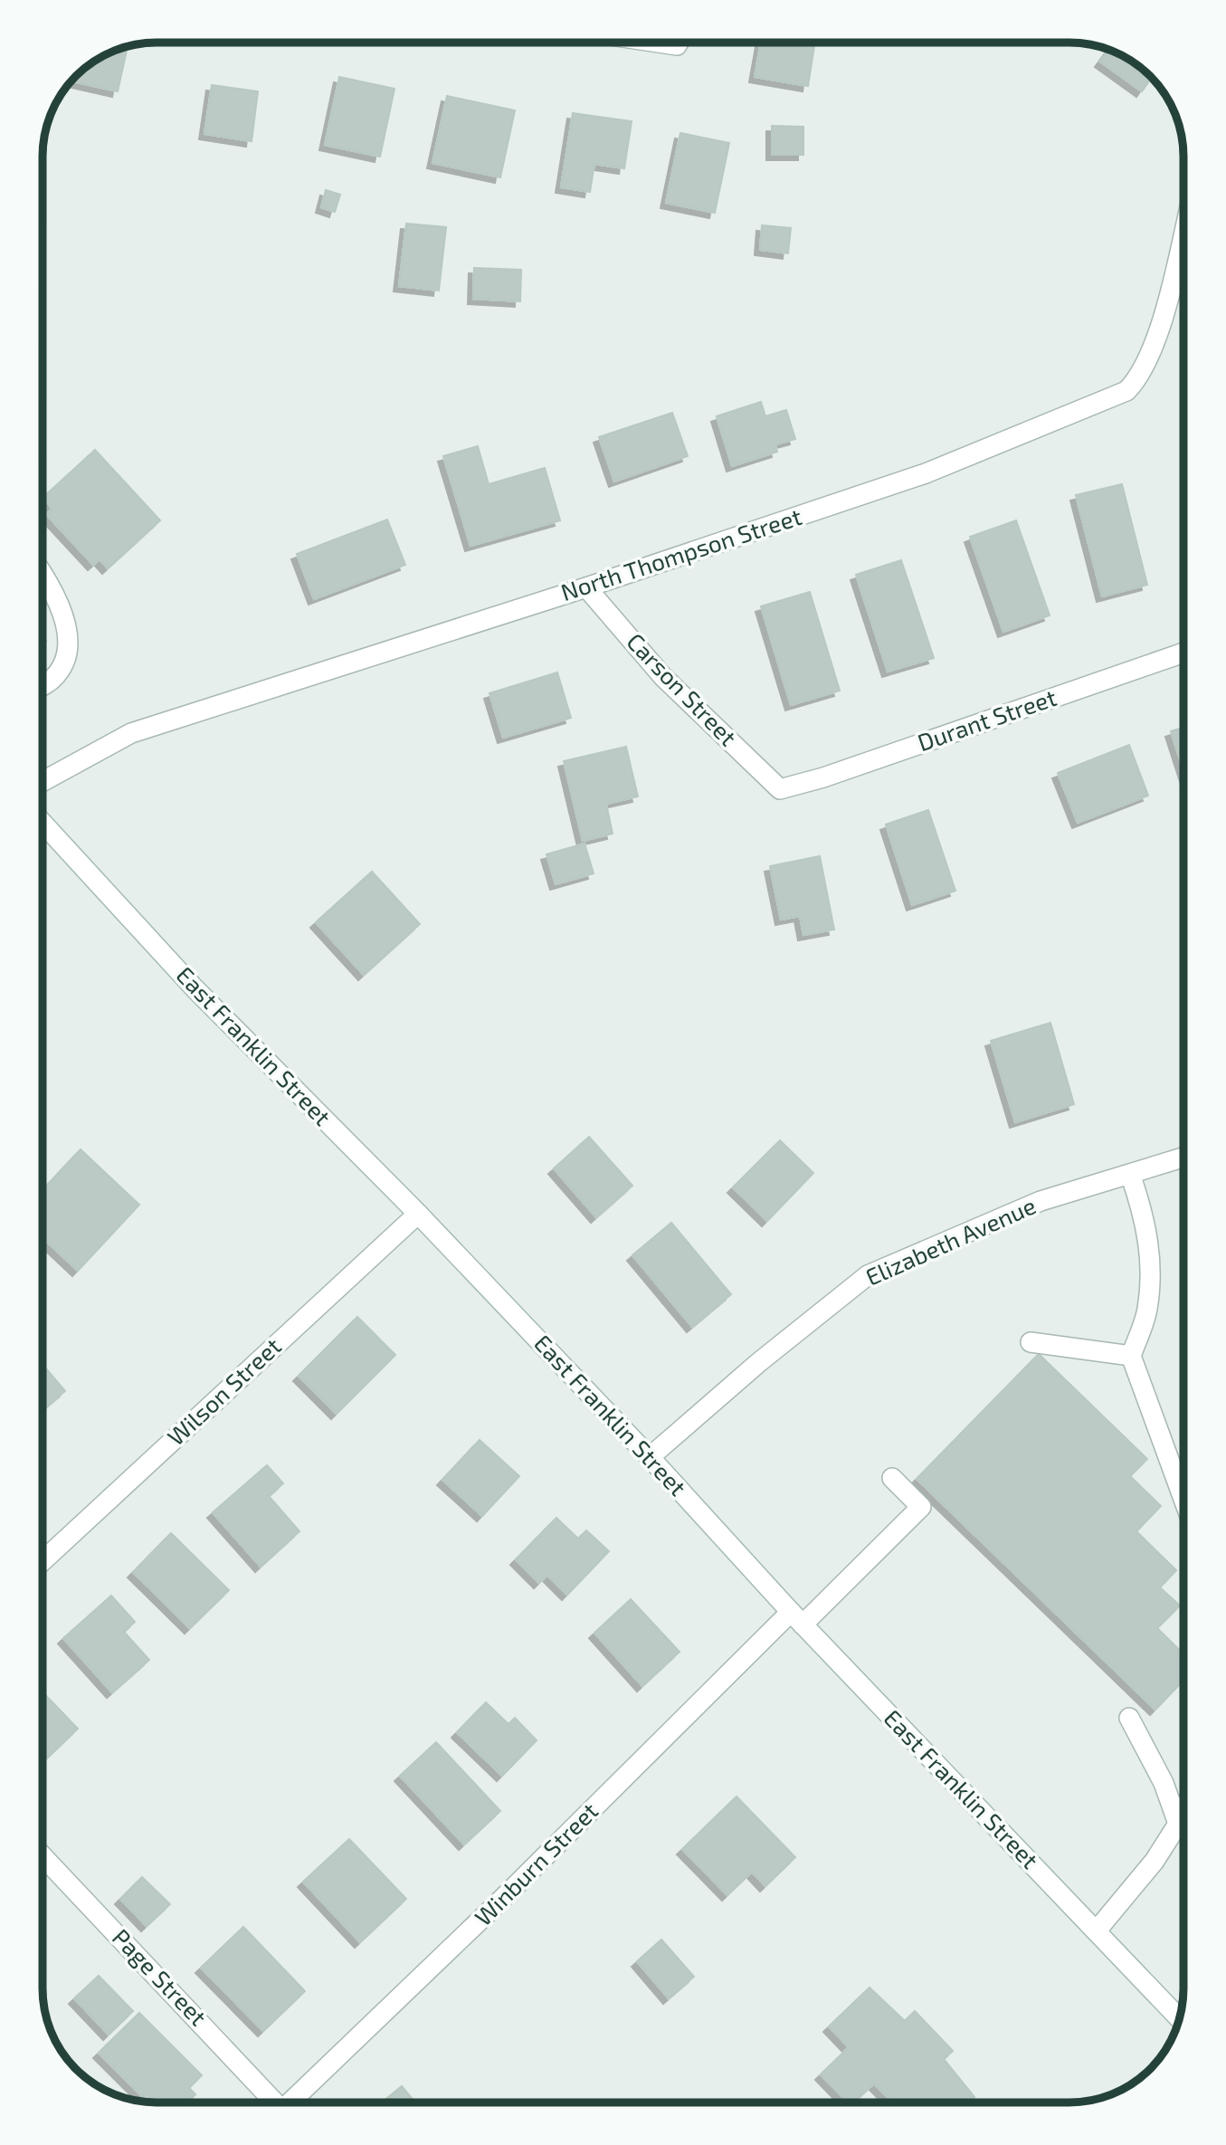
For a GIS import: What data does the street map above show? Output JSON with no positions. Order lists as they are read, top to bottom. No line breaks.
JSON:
{"streets":{"street":["North Thompson Street","Carson Street","Durant Street","East Franklin Street","Elizabeth Avenue","Wilson Street","Winburn Street","Page Street"]},"crossings":[["North Thompson Street","Carson Street"],["Carson Street","Durant Street"],["East Franklin Street","Elizabeth Avenue"],["East Franklin Street","Wilson Street"],["East Franklin Street","Winburn Street"]]}
